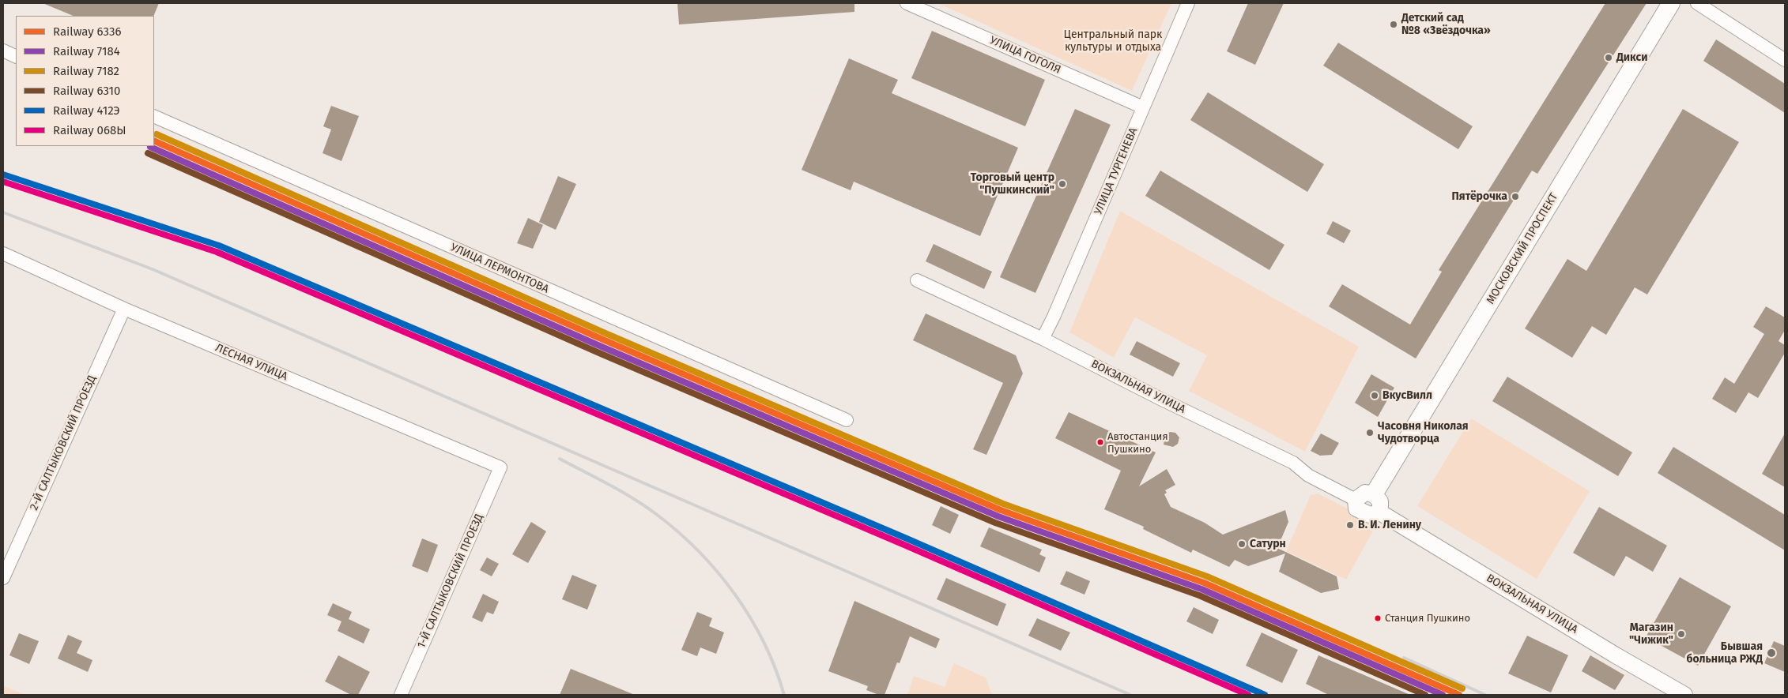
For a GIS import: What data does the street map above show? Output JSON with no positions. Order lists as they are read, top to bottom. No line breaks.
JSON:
{"streets":{"main road":["МОСКОВСКИЙ ПРОСПЕКТ"],"street":["УЛИЦА ГОГОЛЯ","УЛИЦА ТУРГЕНЕВА","УЛИЦА ЛЕРМОНТОВА","ЛЕСНАЯ УЛИЦА","ВОКЗАЛЬНАЯ УЛИЦА","2-Й САЛТЫКОВСКИЙ ПРОЕЗД","1-Й САЛТЫКОВСКИЙ ПРОЕЗД"]},"crossings":[["УЛИЦА ГОГОЛЯ","УЛИЦА ТУРГЕНЕВА"],["УЛИЦА ТУРГЕНЕВА","ВОКЗАЛЬНАЯ УЛИЦА"],["МОСКОВСКИЙ ПРОСПЕКТ","ВОКЗАЛЬНАЯ УЛИЦА"],["ЛЕСНАЯ УЛИЦА","2-Й САЛТЫКОВСКИЙ ПРОЕЗД"],["ЛЕСНАЯ УЛИЦА","1-Й САЛТЫКОВСКИЙ ПРОЕЗД"]],"parks":["Центральный парк культуры и отдыха"],"places":["Детский сад №8 «Звёздочка»","Дикси","Торговый центр \"Пушкинский\"","Пятёрочка","ВкусВилл","Часовня Николая Чудотворца","Автостанция Пушкино","В. И. Ленину","Сатурн","Станция Пушкино","Магазин \"Чижик\"","Бывшая больница РЖД"],"lines":["rail line 7182","rail line 6336","rail line 7184","rail line 6310","rail line 412Э","rail line 068Ы"],"legend":["Railway 6336","Railway 7184","Railway 7182","Railway 6310","Railway 412Э","Railway 068Ы"]}
